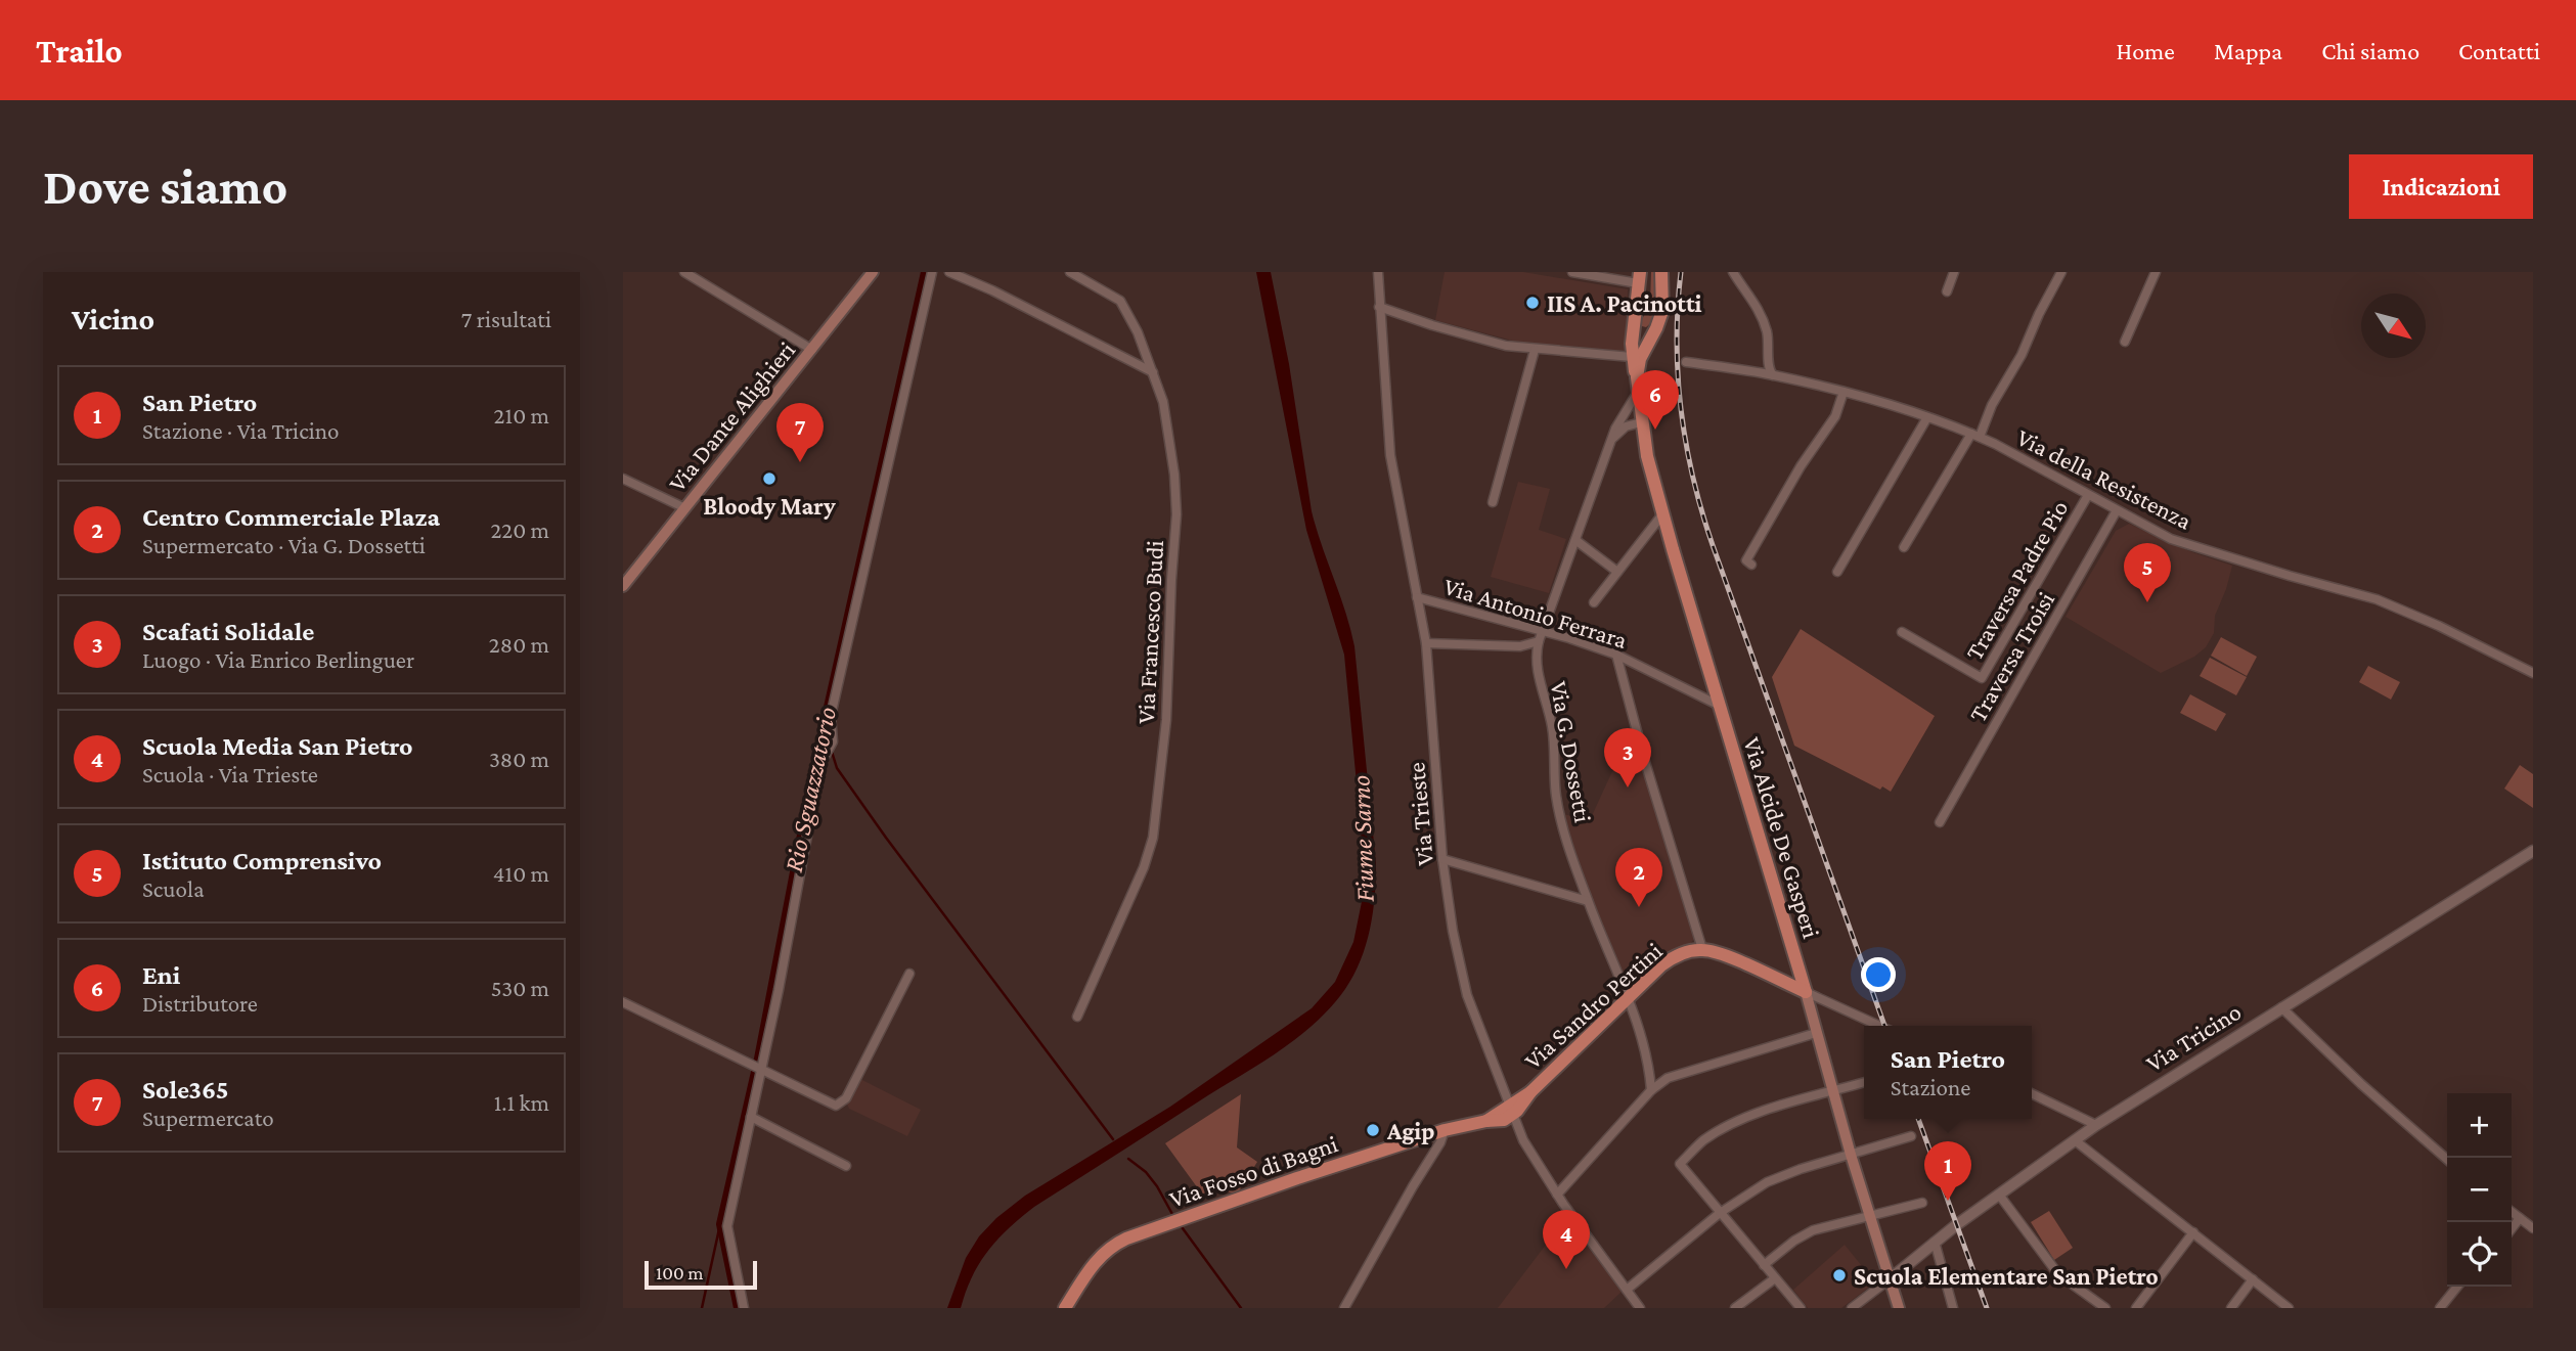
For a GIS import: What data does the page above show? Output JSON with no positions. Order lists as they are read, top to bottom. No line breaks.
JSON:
{"streets":{"main road":["Via Dante Alighieri","Via Alcide De Gasperi","Via Sandro Pertini","Via Fosso di Bagni"],"street":["Via della Resistenza","Traversa Padre Pio","Via Antonio Ferrara","Via Francesco Budi","Traversa Troisi","Via G. Dossetti","Via Trieste","Via Tricino"]},"crossings":[["Via della Resistenza","Traversa Padre Pio"],["Via della Resistenza","Traversa Troisi"],["Via Antonio Ferrara","Via G. Dossetti"],["Via Antonio Ferrara","Via Trieste"],["Via Antonio Ferrara","Via Alcide De Gasperi"],["Via G. Dossetti","Via Alcide De Gasperi"],["Via G. Dossetti","Via Sandro Pertini"],["Via Trieste","Via Sandro Pertini"],["Via Trieste","Via Fosso di Bagni"],["Via Alcide De Gasperi","Via Sandro Pertini"],["Via Alcide De Gasperi","Via Tricino"],["Via Sandro Pertini","Via Fosso di Bagni"]],"water":["Rio Sguazzatorio","Fiume Sarno"],"places":["IIS A. Pacinotti","Bloody Mary","Agip","Scuola Elementare San Pietro"],"scale_bar":"100 m","north":"bottom right","page":{"header":"Trailo","nav":["Home","Mappa","Chi siamo","Contatti"],"buttons":"Indicazioni","title":"Dove siamo","heading":["Vicino","7 risultati"],"list":[{"mark":"1","name":"San Pietro","note":"Stazione · Via Tricino","value":"210 m"},{"mark":"2","name":"Centro Commerciale Plaza","note":"Supermercato · Via G. Dossetti","value":"220 m"},{"mark":"3","name":"Scafati Solidale","note":"Luogo · Via Enrico Berlinguer","value":"280 m"},{"mark":"4","name":"Scuola Media San Pietro","note":"Scuola · Via Trieste","value":"380 m"},{"mark":"5","name":"Istituto Comprensivo","note":"Scuola","value":"410 m"},{"mark":"6","name":"Eni","note":"Distributore","value":"530 m"},{"mark":"7","name":"Sole365","note":"Supermercato","value":"1.1 km"}],"pins":["6","7","5","3","2","1","4"],"popup":["San Pietro","Stazione"],"map_buttons":["+","−"],"scale":"100 m"}}
